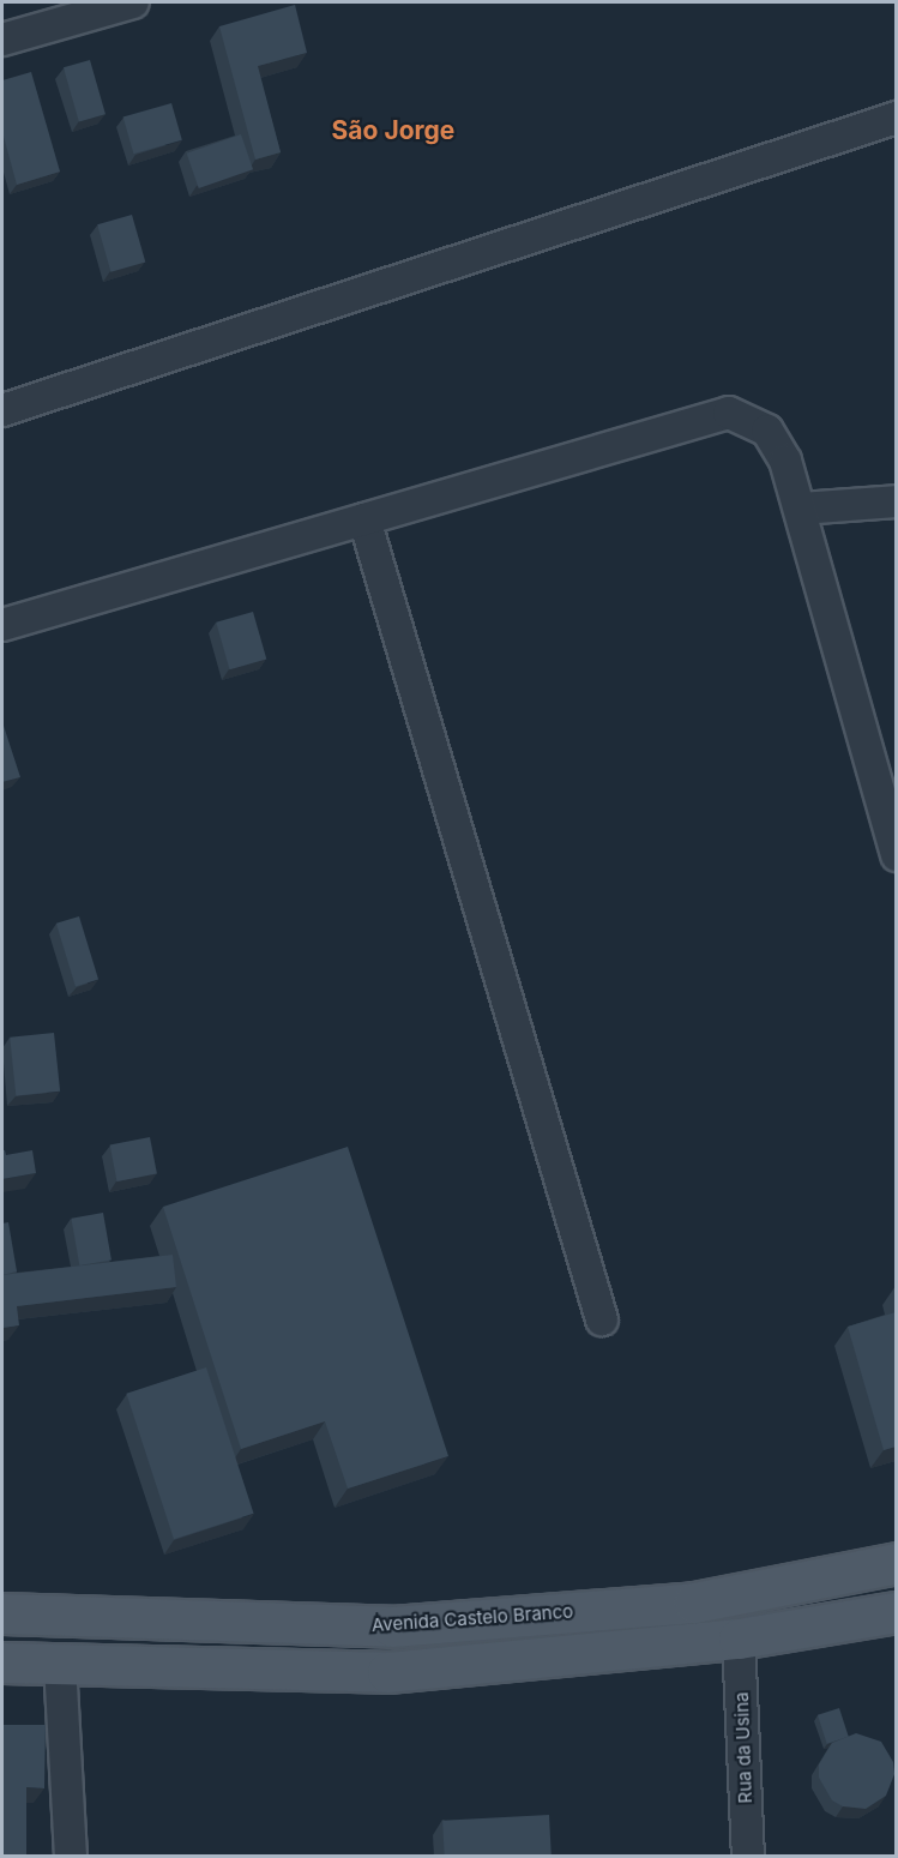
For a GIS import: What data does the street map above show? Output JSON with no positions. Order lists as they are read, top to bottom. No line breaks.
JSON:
{"streets":{"main road":["Avenida Castelo Branco"],"street":["Rua da Usina"]},"districts":["São Jorge"]}
